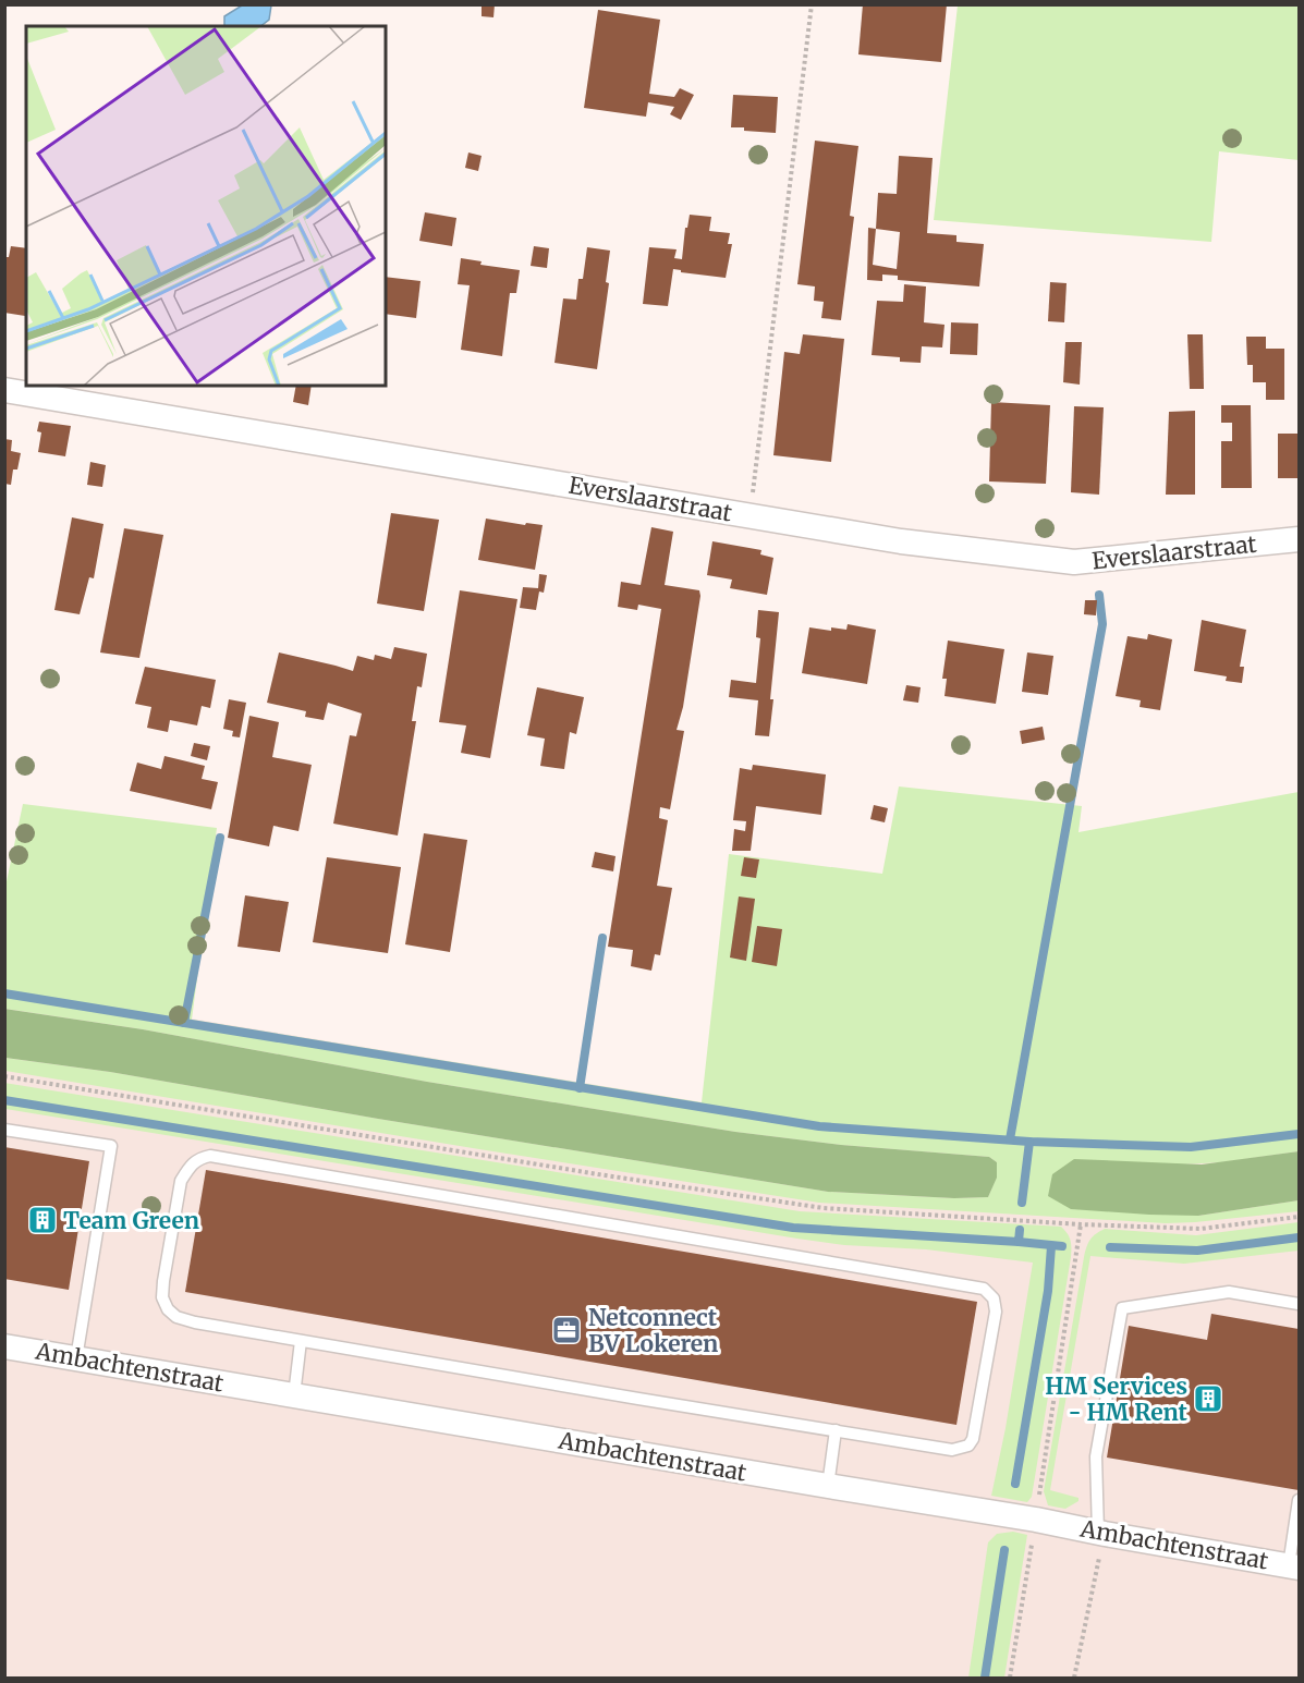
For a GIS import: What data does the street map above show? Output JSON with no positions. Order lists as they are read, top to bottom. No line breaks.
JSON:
{"streets":{"street":["Everslaarstraat","Ambachtenstraat"]},"places":{"building":["Team Green","HM Services - HM Rent"],"office":["Netconnect BV Lokeren"]}}
